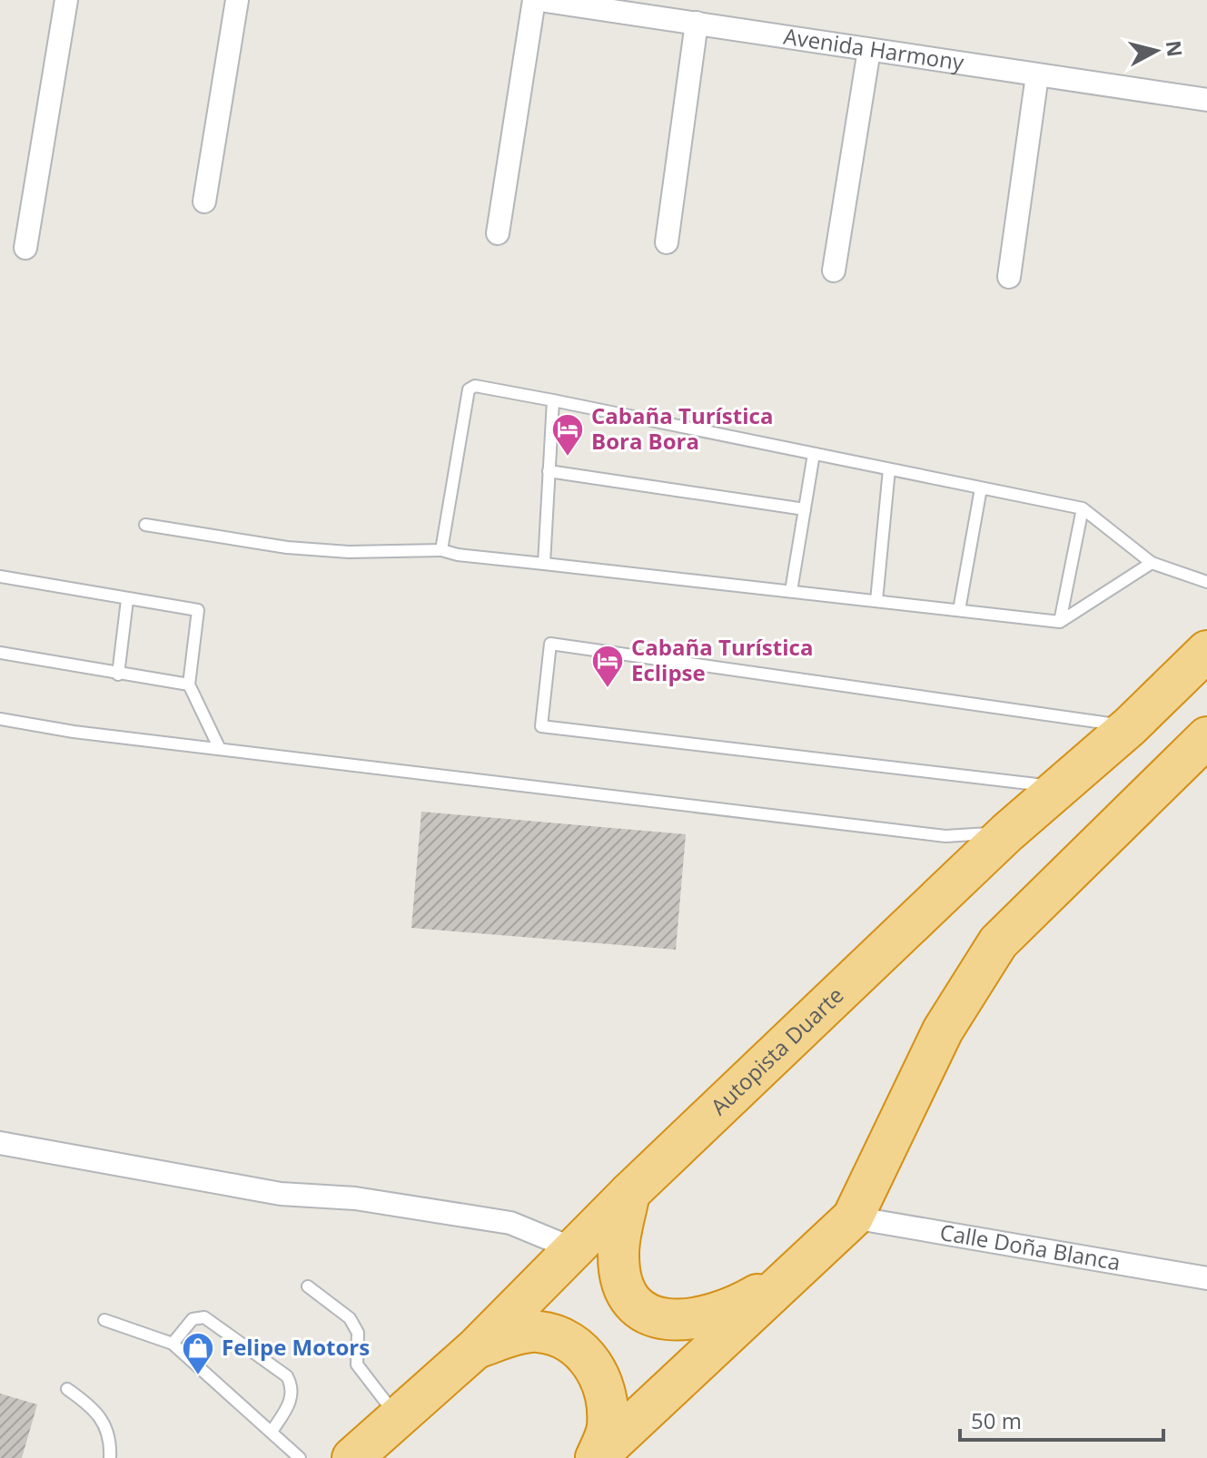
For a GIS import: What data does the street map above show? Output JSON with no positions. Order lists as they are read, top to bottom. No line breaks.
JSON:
{"streets":{"highway":["Autopista Duarte"],"street":["Avenida Harmony","Calle Doña Blanca"]},"places":{"hotel":["Cabaña Turística Bora Bora","Cabaña Turística Eclipse"],"shop":["Felipe Motors"]},"scale_bar":"50 m","north":"right"}
